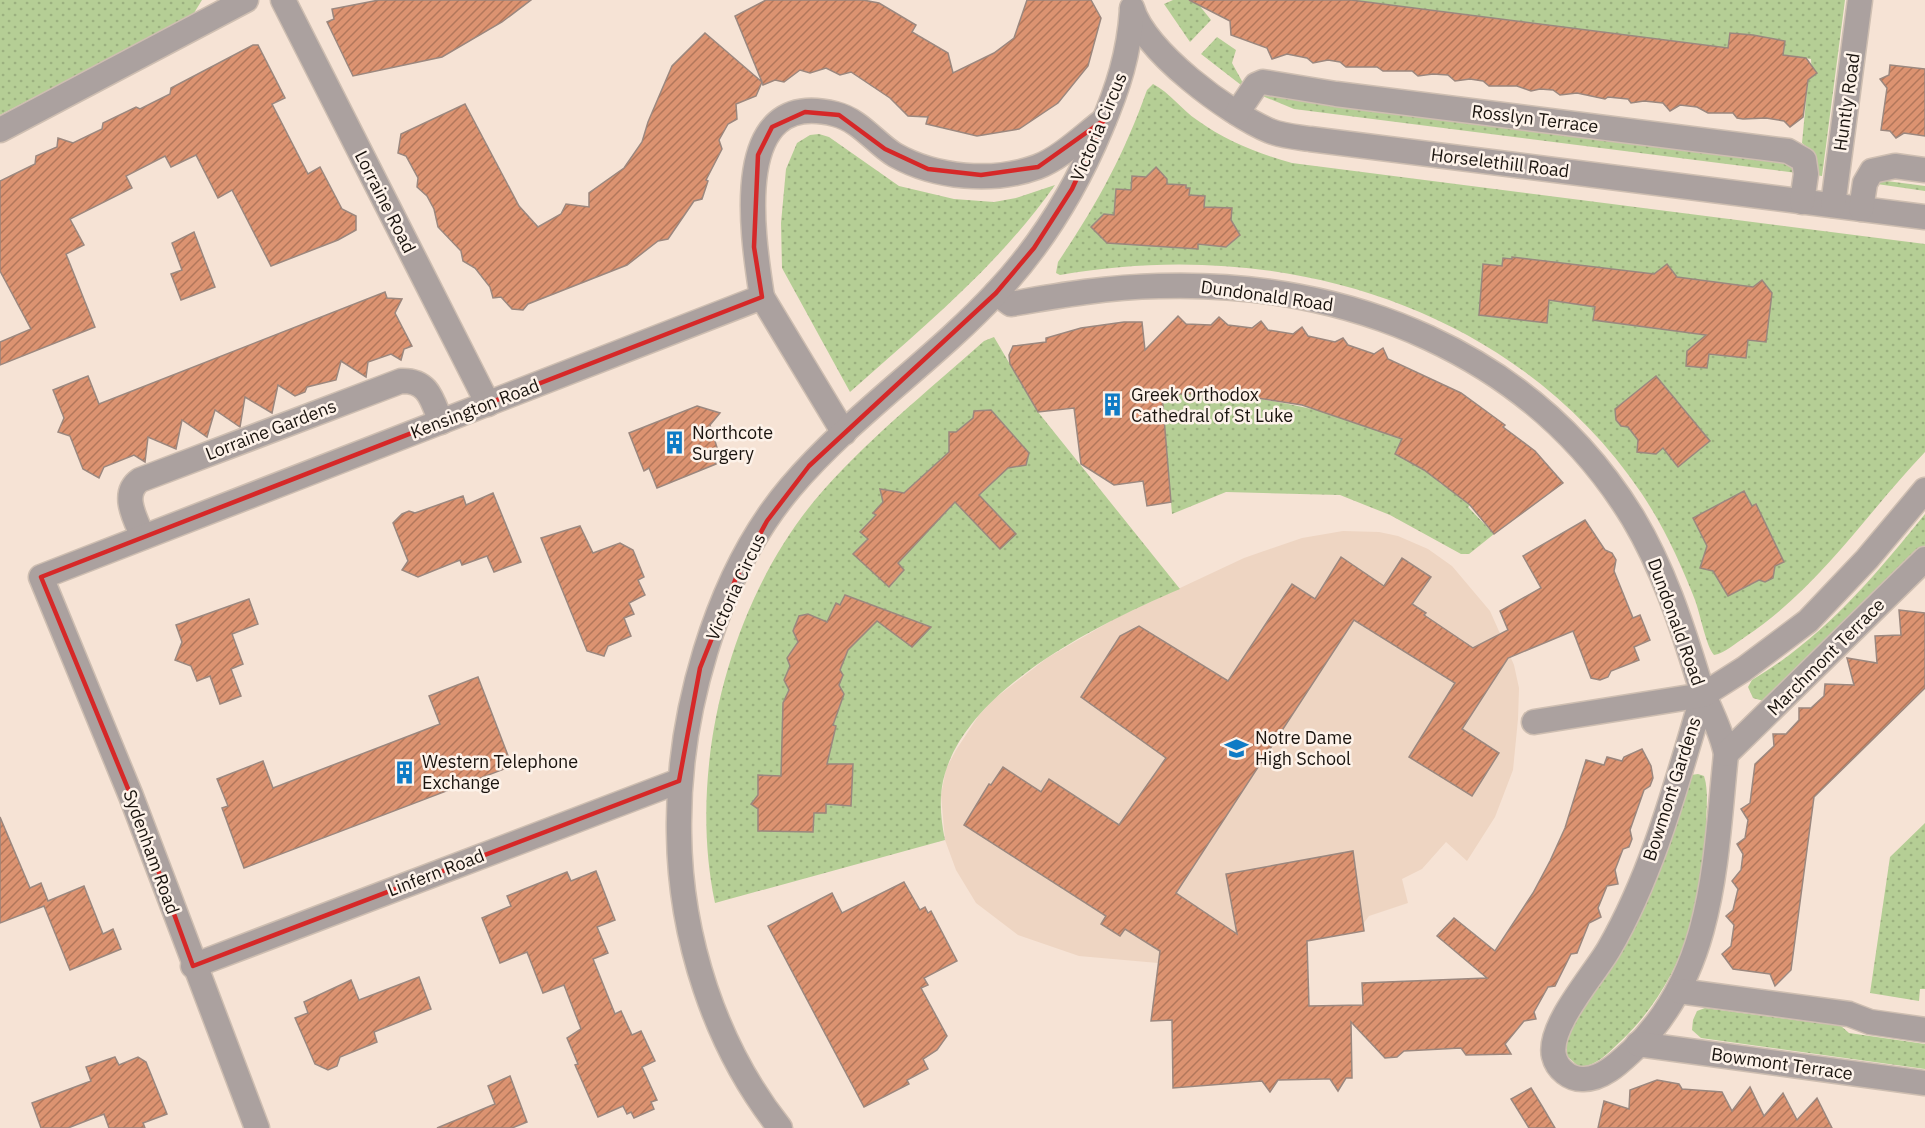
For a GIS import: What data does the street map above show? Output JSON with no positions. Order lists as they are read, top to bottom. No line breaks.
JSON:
{"streets":{"street":["Huntly Road","Rosslyn Terrace","Victoria Circus","Horselethill Road","Lorraine Road","Dundonald Road","Kensington Road","Lorraine Gardens","Marchmont Terrace","Bowmont Gardens","Sydenham Road","Linfern Road","Bowmont Terrace"]},"crossings":[["Huntly Road","Horselethill Road"],["Rosslyn Terrace","Horselethill Road"],["Victoria Circus","Horselethill Road"],["Victoria Circus","Dundonald Road"],["Victoria Circus","Linfern Road"],["Lorraine Road","Kensington Road"],["Dundonald Road","Bowmont Gardens"],["Kensington Road","Lorraine Gardens"],["Kensington Road","Sydenham Road"],["Marchmont Terrace","Bowmont Gardens"],["Bowmont Gardens","Bowmont Terrace"],["Sydenham Road","Linfern Road"]],"places":{"building":["Greek Orthodox Cathedral of St Luke","Northcote Surgery","Western Telephone Exchange"],"school or university":["Notre Dame High School"]}}
